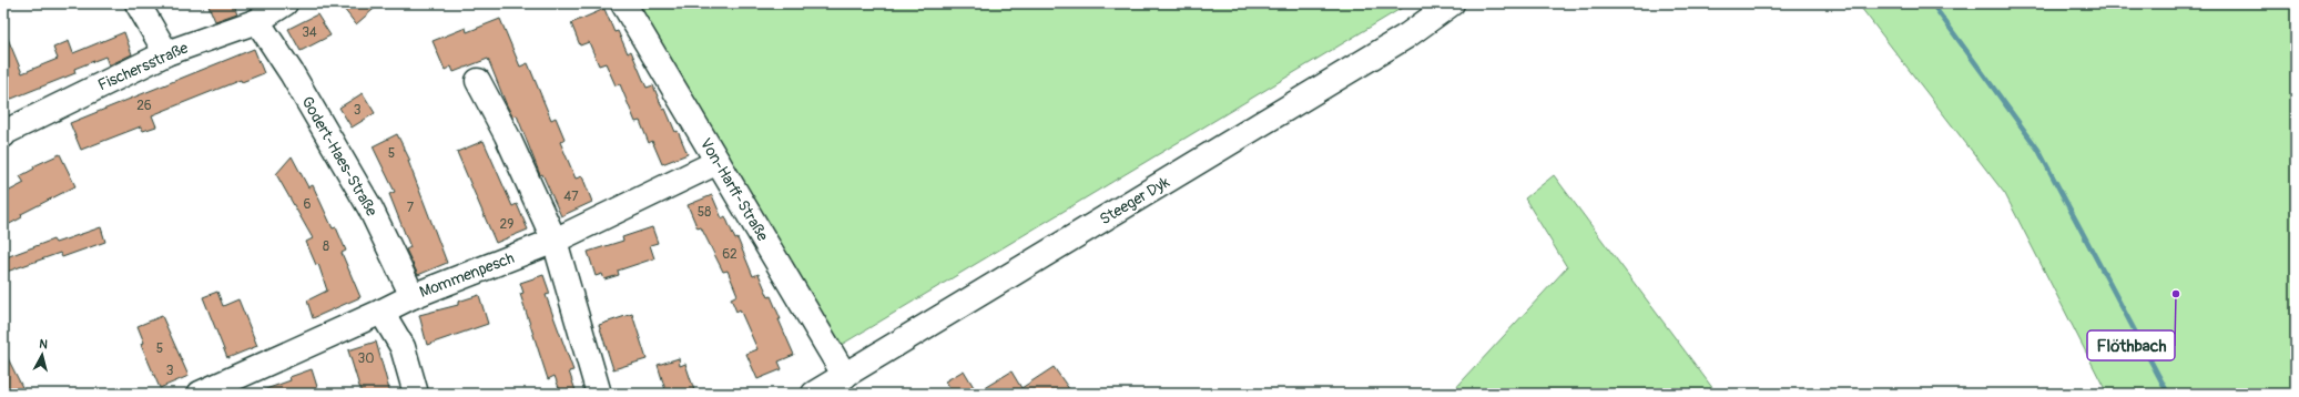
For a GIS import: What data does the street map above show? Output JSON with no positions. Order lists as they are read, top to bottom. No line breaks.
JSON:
{"streets":{"street":["Fischersstraße","Godert-Haes-Straße","Von-Harff-Straße","Steeger Dyk","Mommenpesch"]},"crossings":[["Fischersstraße","Godert-Haes-Straße"],["Godert-Haes-Straße","Mommenpesch"],["Von-Harff-Straße","Steeger Dyk"],["Von-Harff-Straße","Mommenpesch"]],"places":["Flöthbach"],"house_numbers":["34","26","3","5","47","6","7","58","29","8","62","5","30","3"],"north":"top"}
